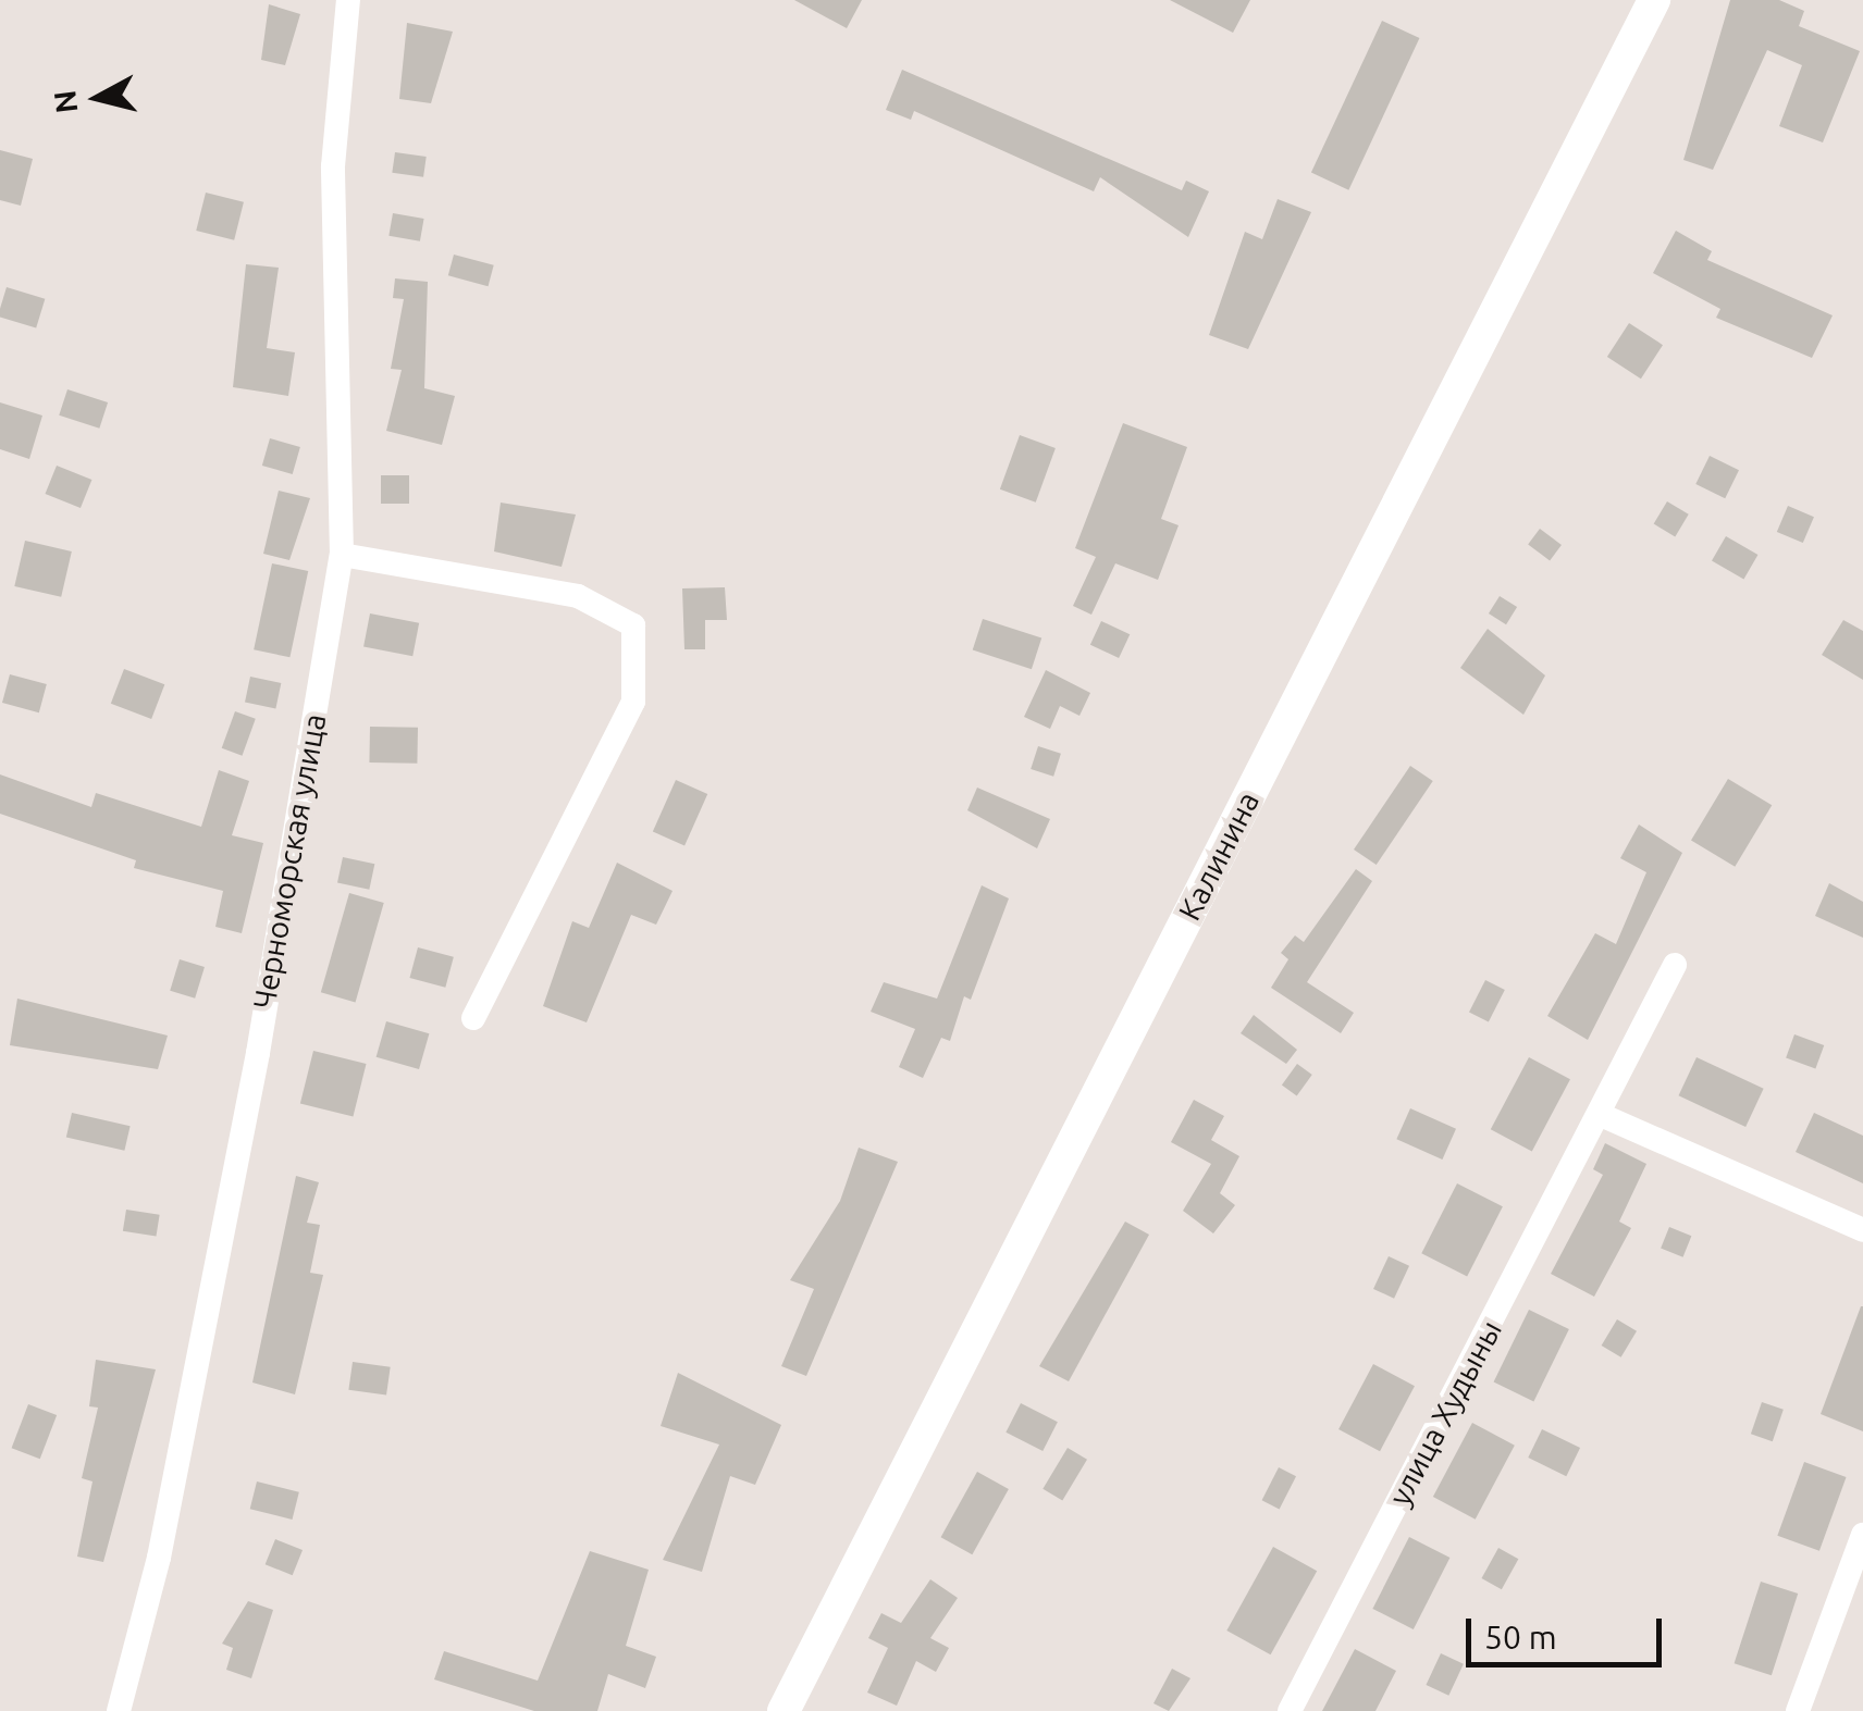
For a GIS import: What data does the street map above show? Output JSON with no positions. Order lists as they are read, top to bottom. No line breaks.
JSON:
{"streets":{"street":["Калинина","Черноморская улица","улица Худыны"]},"scale_bar":"50 m","north":"left"}
